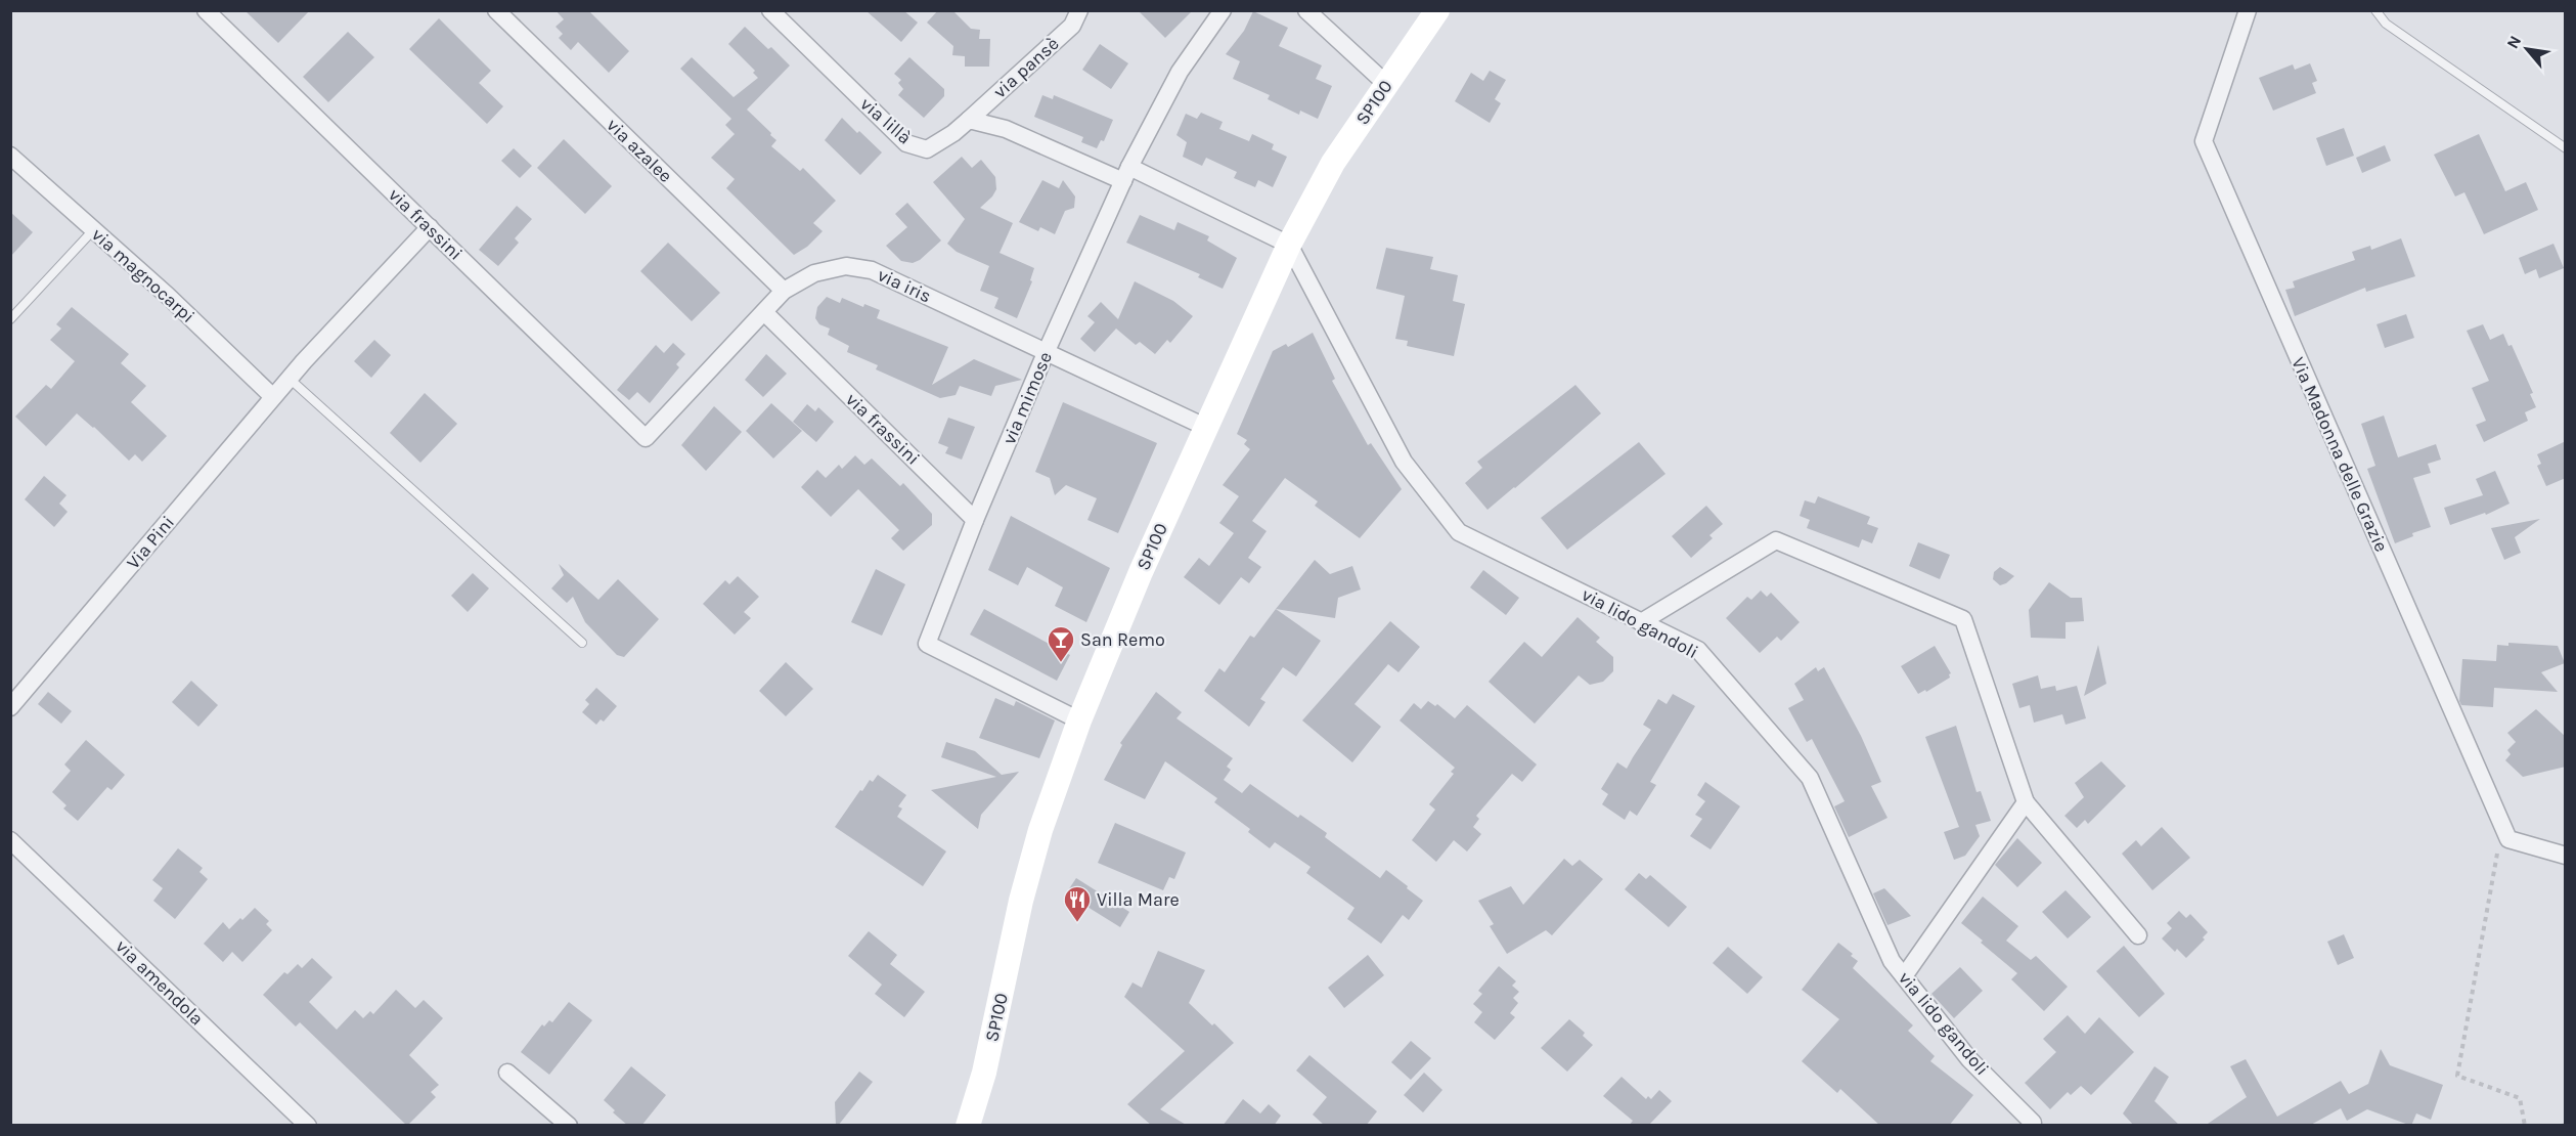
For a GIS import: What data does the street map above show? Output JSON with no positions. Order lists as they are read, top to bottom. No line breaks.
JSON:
{"streets":{"main road":["SP100"],"street":["via pansè","via lillà","via azalee","via frassini","via magnocarpi","via iris","via mimose","Via Madonna delle Grazie","Via Pini","via lido gandoli","via amendola"]},"crossings":[["via pansè","via lillà"],["SP100","via iris"],["SP100","via mimose"],["SP100","via lido gandoli"],["via azalee","via iris"],["via frassini","via iris"],["via frassini","via mimose"],["via frassini","Via Pini"],["via magnocarpi","Via Pini"],["via iris","via mimose"]],"places":{"bar":["San Remo"],"restaurant":["Villa Mare"]},"north":"top left"}
